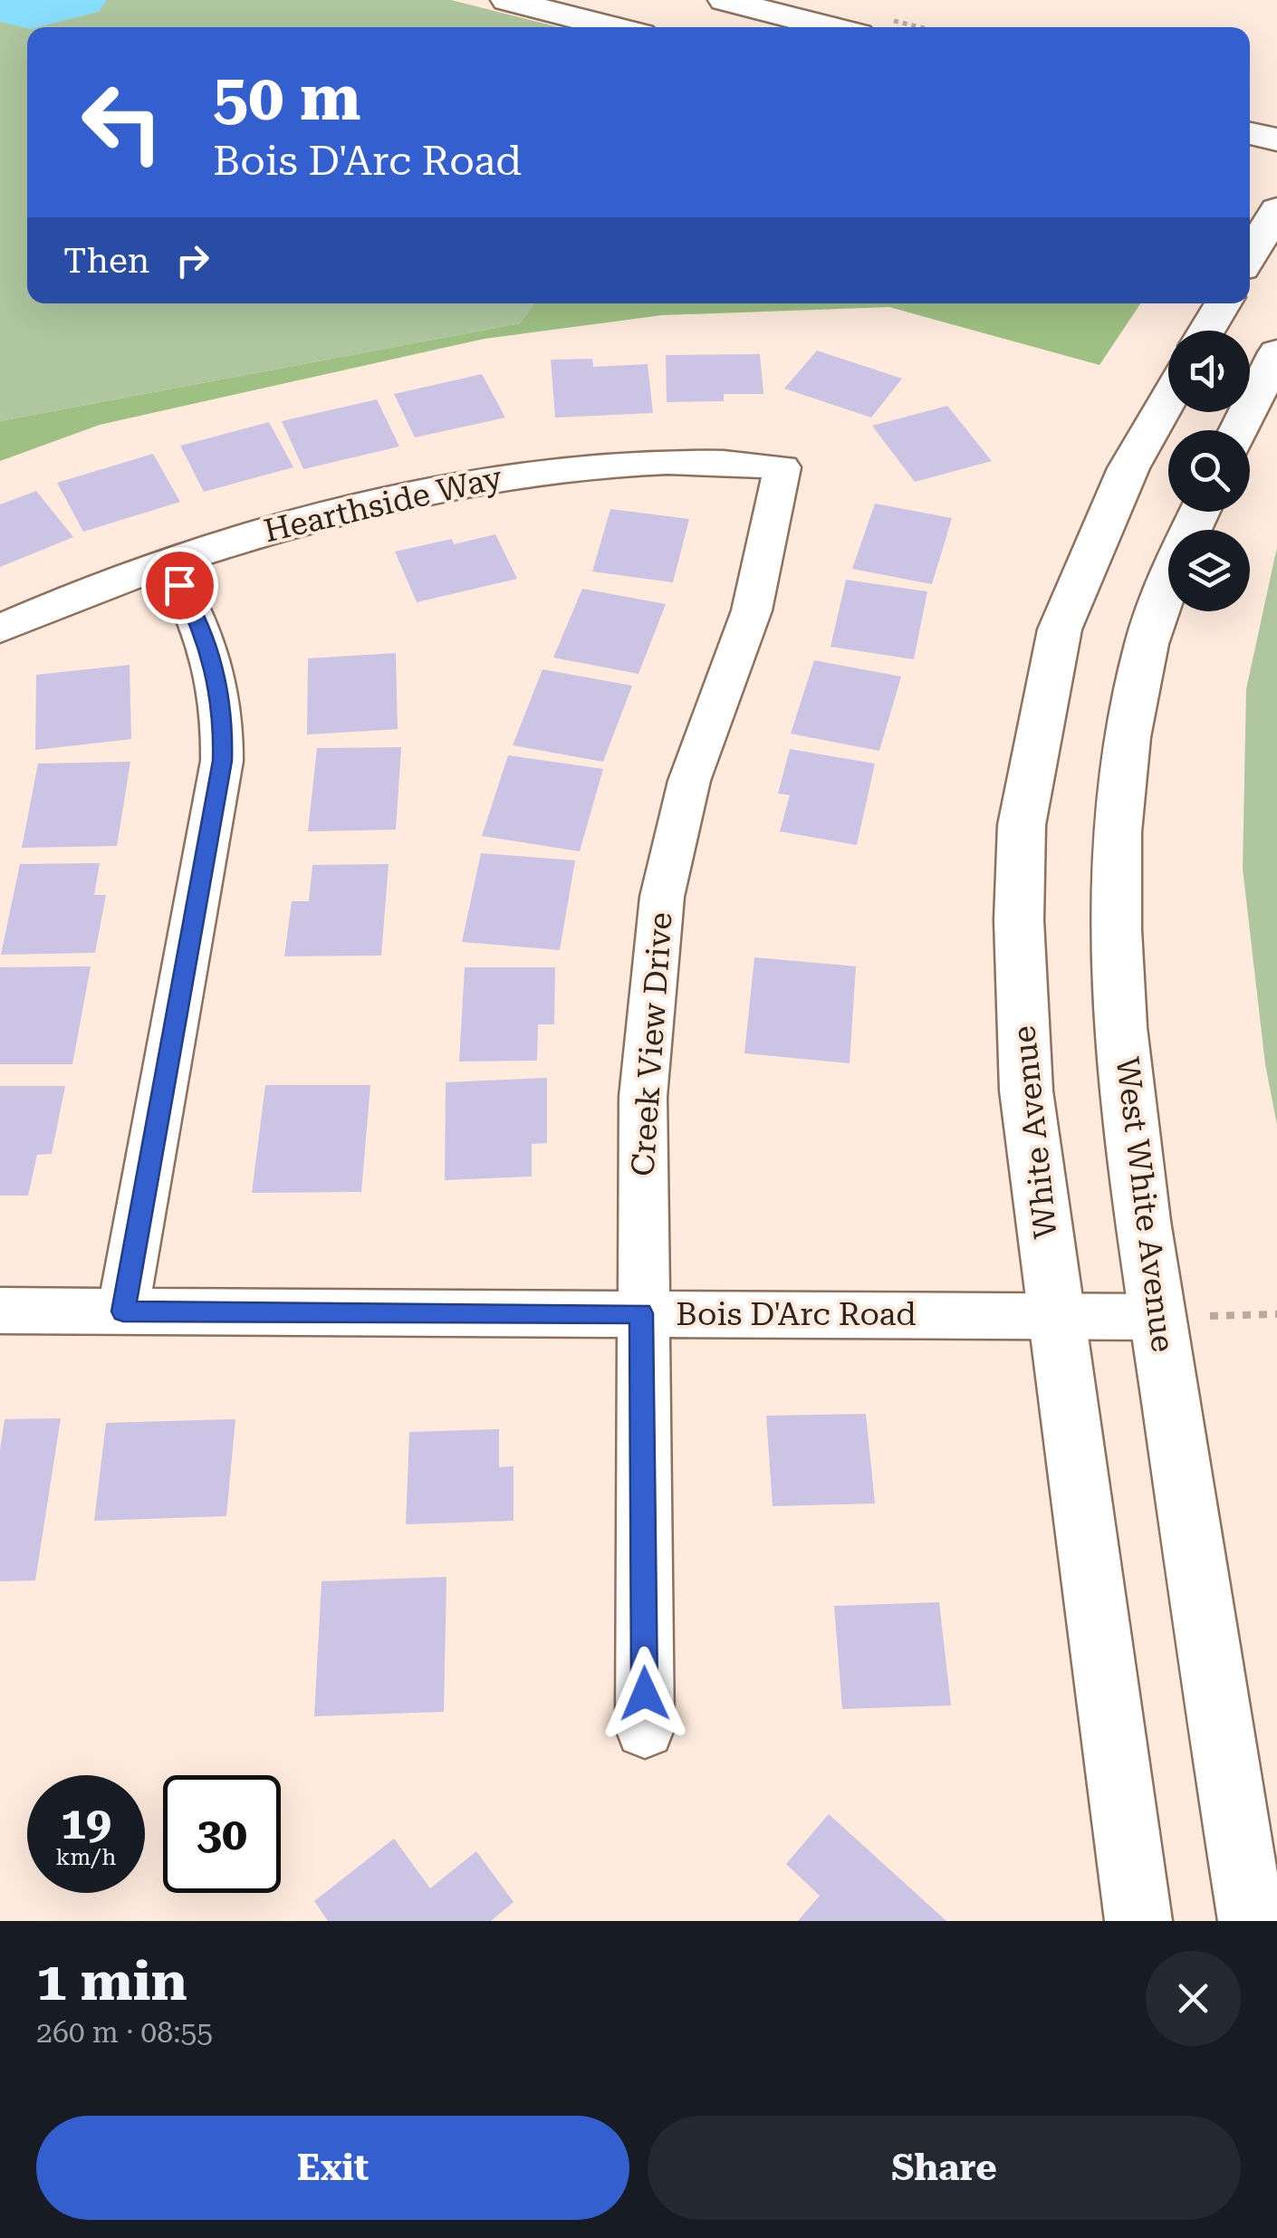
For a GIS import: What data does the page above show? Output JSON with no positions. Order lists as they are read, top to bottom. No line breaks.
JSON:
{"streets":{"main road":["White Avenue","West White Avenue"],"street":["Hearthside Way","Creek View Drive","Bois D'Arc Road"]},"crossings":[["Hearthside Way","Creek View Drive"],["Creek View Drive","Bois D'Arc Road"],["White Avenue","Bois D'Arc Road"],["West White Avenue","Bois D'Arc Road"]],"page":{"turn":["50 m","Bois D'Arc Road"],"then":"Then","speed":"19 km/h","limit":"30","heading":["1 min","260 m · 08:55"],"buttons":["Exit","Share"]}}
